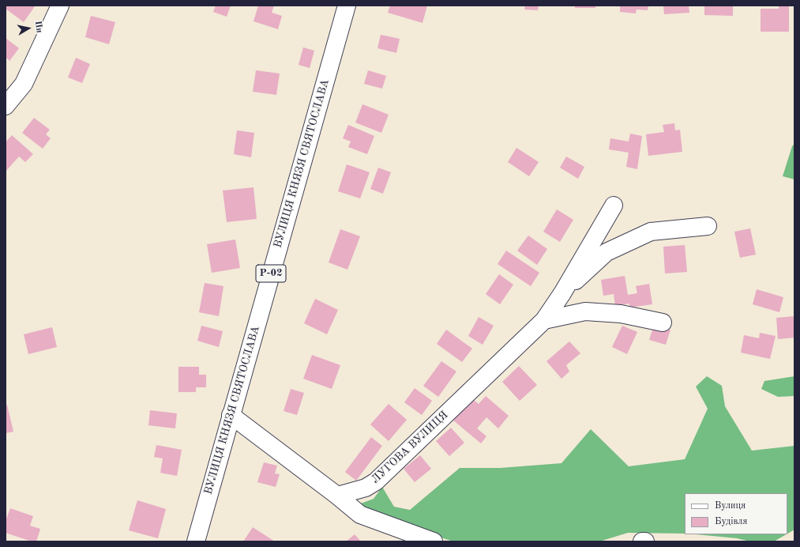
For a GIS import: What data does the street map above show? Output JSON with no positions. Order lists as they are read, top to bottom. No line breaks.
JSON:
{"streets":{"street":["ВУЛИЦЯ КНЯЗЯ СВЯТОСЛАВА","Р-02","ЛУГОВА ВУЛИЦЯ"]},"legend":["Вулиця","Будівля"],"north":"right"}
